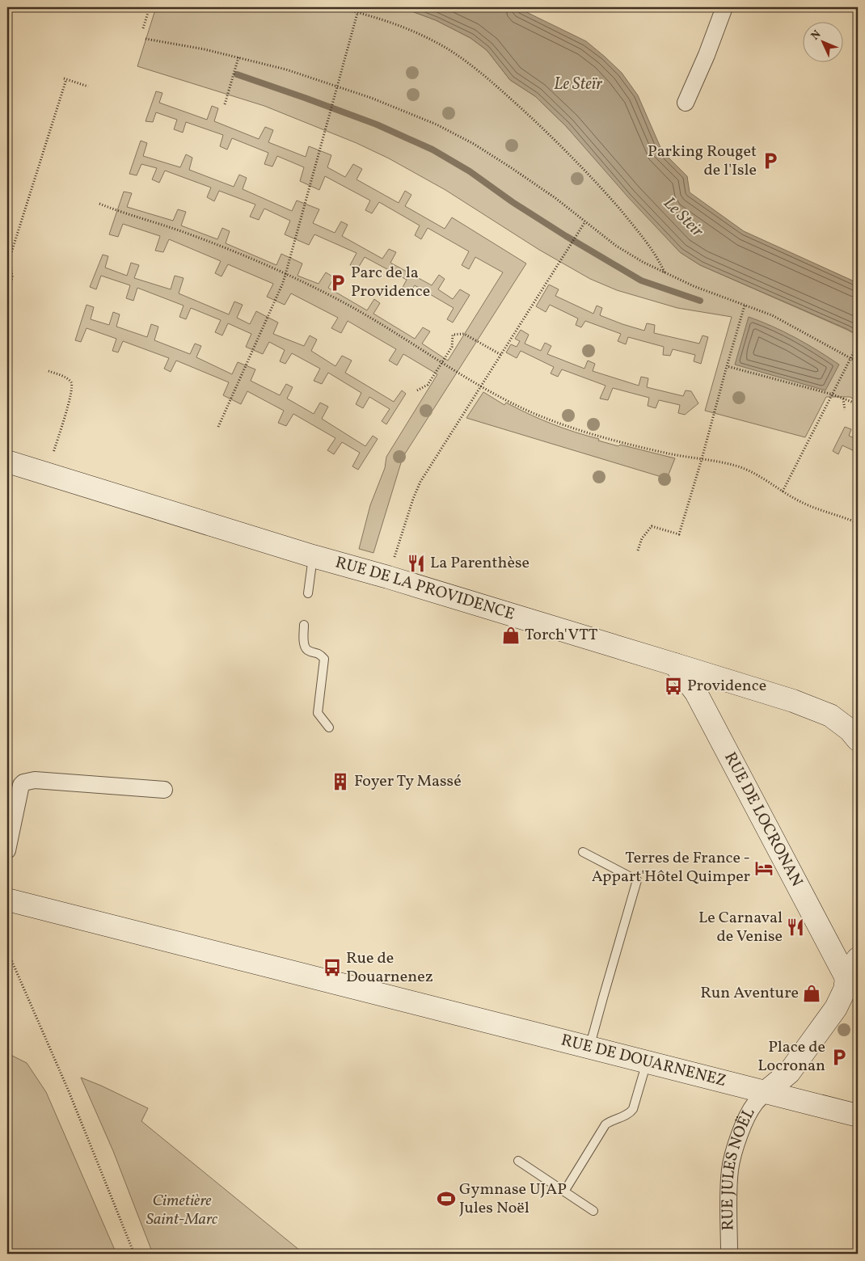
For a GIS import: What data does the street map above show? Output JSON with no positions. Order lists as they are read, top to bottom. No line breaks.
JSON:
{"streets":{"street":["RUE DE LA PROVIDENCE","RUE DE LOCRONAN","RUE DE DOUARNENEZ","RUE JULES NOËL"]},"crossings":[["RUE DE LA PROVIDENCE","RUE DE LOCRONAN"],["RUE DE DOUARNENEZ","RUE JULES NOËL"]],"water":["Le Steïr","Le Steir"],"parks":["Cimetière Saint-Marc"],"places":{"parking":["Parking Rouget de l'Isle","Parc de la Providence","Place de Locronan"],"restaurant":["La Parenthèse","Le Carnaval de Venise"],"shop":["Torch'VTT","Run Aventure"],"bus stop":["Providence","Rue de Douarnenez"],"building":["Foyer Ty Massé"],"hotel":["Terres de France - Appart'Hôtel Quimper"],"sports":["Gymnase UJAP Jules Noël"]},"north":"top left"}
